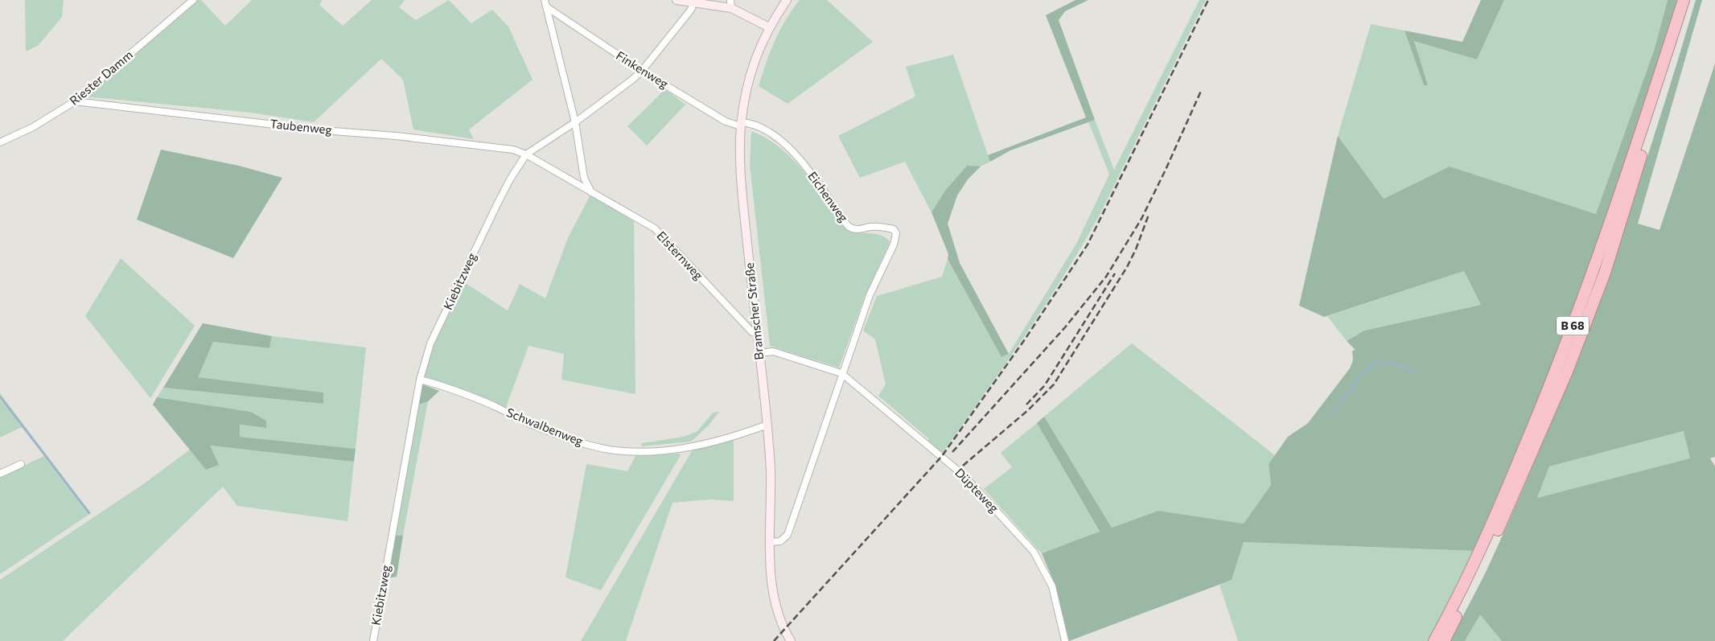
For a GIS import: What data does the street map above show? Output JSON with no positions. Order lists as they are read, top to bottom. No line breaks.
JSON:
{"streets":{"highway":["B 68"],"street":["Finkenweg","Riester Damm","Taubenweg","Eichenweg","Elsternweg","Kiebitzweg","Bramscher Straße","Schwalbenweg","Düpteweg"]},"crossings":[["Finkenweg","Eichenweg"],["Finkenweg","Kiebitzweg"],["Finkenweg","Bramscher Straße"],["Riester Damm","Taubenweg"],["Taubenweg","Elsternweg"],["Taubenweg","Kiebitzweg"],["Eichenweg","Bramscher Straße"],["Eichenweg","Düpteweg"],["Elsternweg","Kiebitzweg"],["Elsternweg","Bramscher Straße"],["Kiebitzweg","Schwalbenweg"],["Bramscher Straße","Schwalbenweg"]]}
